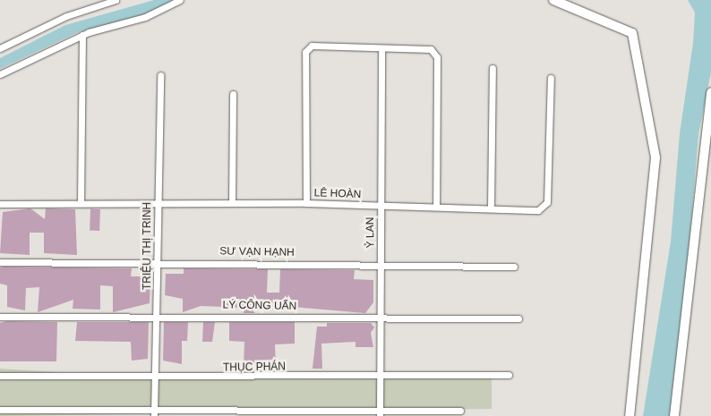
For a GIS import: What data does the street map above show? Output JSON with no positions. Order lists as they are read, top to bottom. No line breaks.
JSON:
{"streets":{"street":["LÊ HOÀN","Ỷ LAN","TRIỆU THỊ TRINH","SƯ VẠN HẠNH","LÝ CÔNG UẨN","THỤC PHÁN"]},"crossings":[["LÊ HOÀN","Ỷ LAN"],["LÊ HOÀN","TRIỆU THỊ TRINH"],["Ỷ LAN","SƯ VẠN HẠNH"],["Ỷ LAN","LÝ CÔNG UẨN"],["Ỷ LAN","THỤC PHÁN"],["TRIỆU THỊ TRINH","SƯ VẠN HẠNH"],["TRIỆU THỊ TRINH","LÝ CÔNG UẨN"],["TRIỆU THỊ TRINH","THỤC PHÁN"]]}
